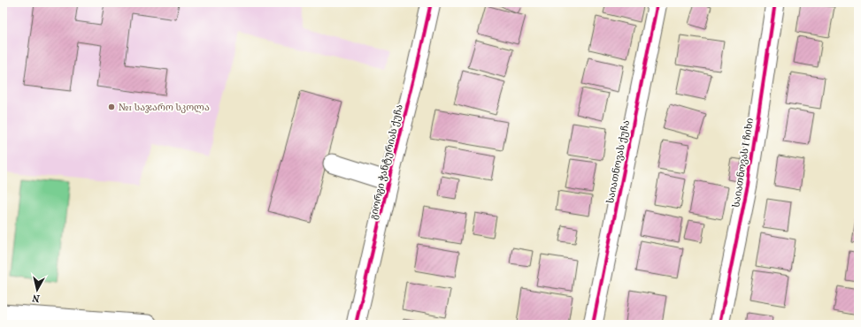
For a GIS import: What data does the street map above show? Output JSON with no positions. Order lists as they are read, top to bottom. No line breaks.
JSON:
{"streets":{"street":["გიორგი ჭანტურიას ქუჩა","საიათნოვას ქუჩა","საიათნოვას I ჩიხი"]},"places":["№1 საჯარო სკოლა"],"north":"bottom"}
